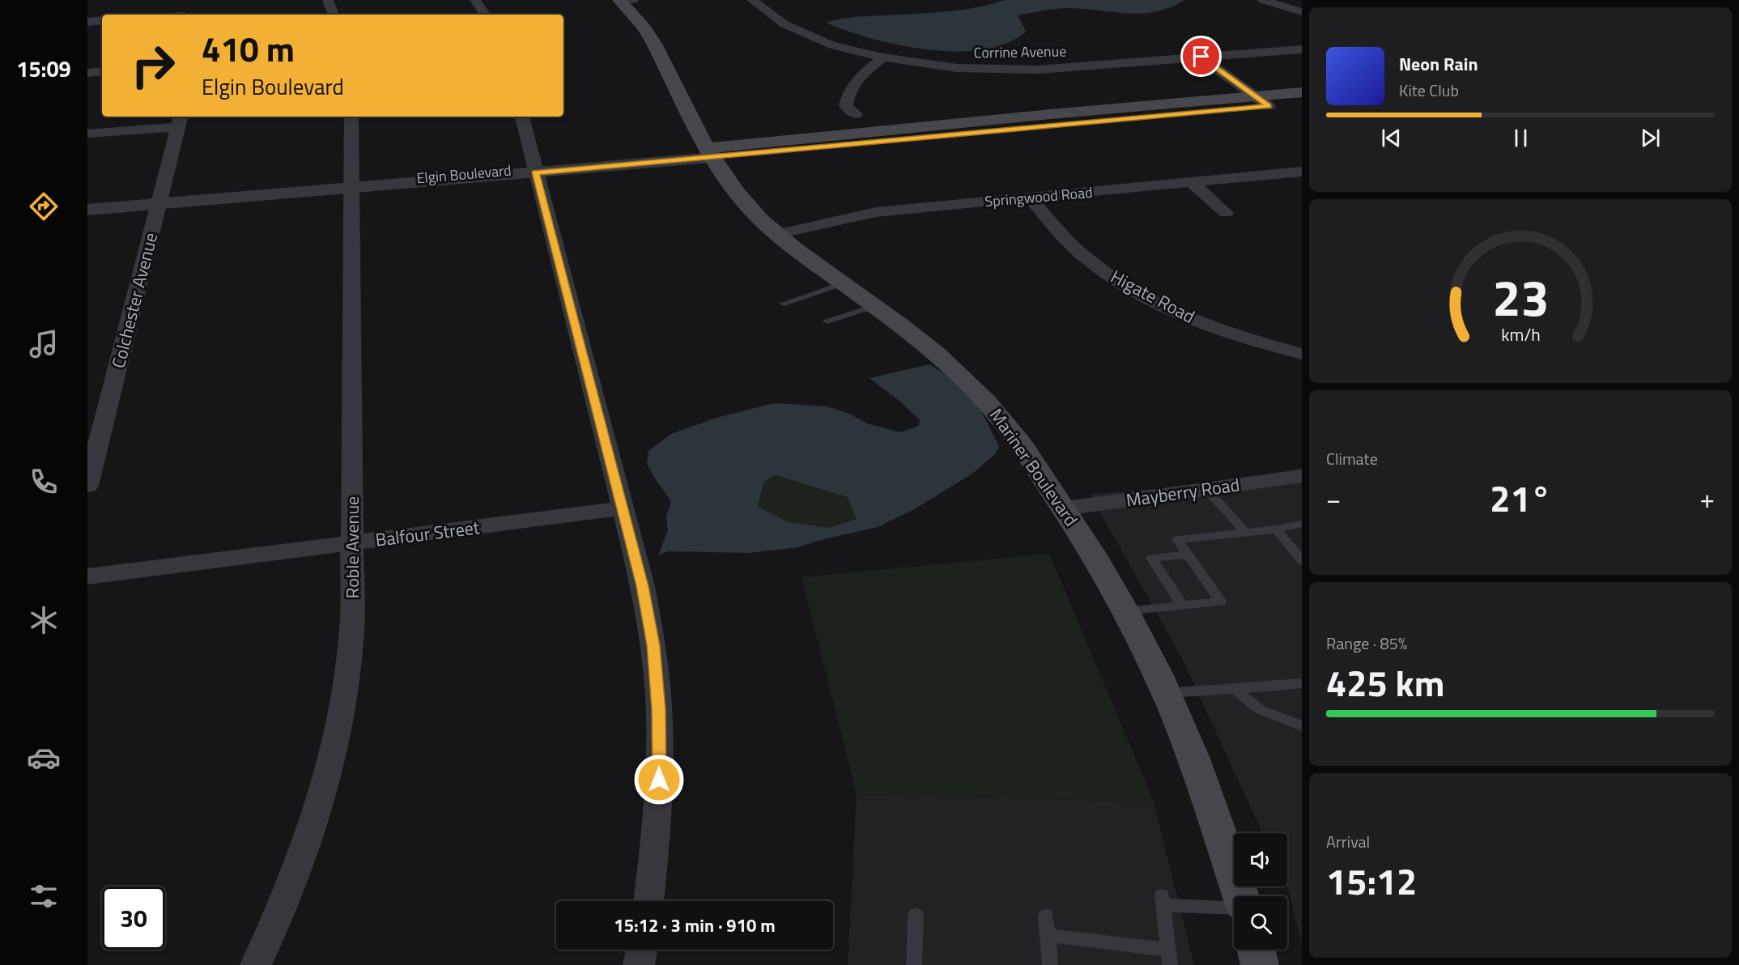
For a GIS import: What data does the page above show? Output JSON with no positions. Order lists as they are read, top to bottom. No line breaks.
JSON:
{"streets":{"main road":["Elgin Boulevard","Mariner Boulevard"],"street":["Corrine Avenue","Springwood Road","Higate Road","Colchester Avenue","Mayberry Road","Balfour Street","Roble Avenue"]},"crossings":[["Elgin Boulevard","Colchester Avenue"],["Elgin Boulevard","Mariner Boulevard"],["Elgin Boulevard","Roble Avenue"],["Springwood Road","Higate Road"],["Springwood Road","Mariner Boulevard"],["Mariner Boulevard","Mayberry Road"],["Balfour Street","Roble Avenue"]],"page":{"tabs":"15:09","turn":["410 m","Elgin Boulevard"],"song":["Neon Rain","Kite Club"],"tile":["Climate",["Range · 85%","425 km"],["Arrival","15:12"]],"heat":["−","21°","+"],"limit":"30","trip":"15:12 · 3 min · 910 m","gauge":["23","km/h"]}}
